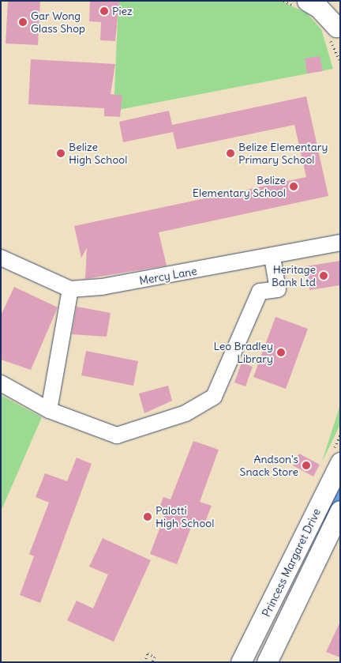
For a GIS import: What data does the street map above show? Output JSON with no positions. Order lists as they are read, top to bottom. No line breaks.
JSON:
{"streets":{"main road":["Princess Margaret Drive"],"street":["Mercy Lane"]},"places":["Piez","Gar Wong Glass Shop","Belize High School","Belize Elementary Primary School","Belize Elementary School","Heritage Bank Ltd","Leo Bradley Library","Andson's Snack Store","Palotti High School"]}
